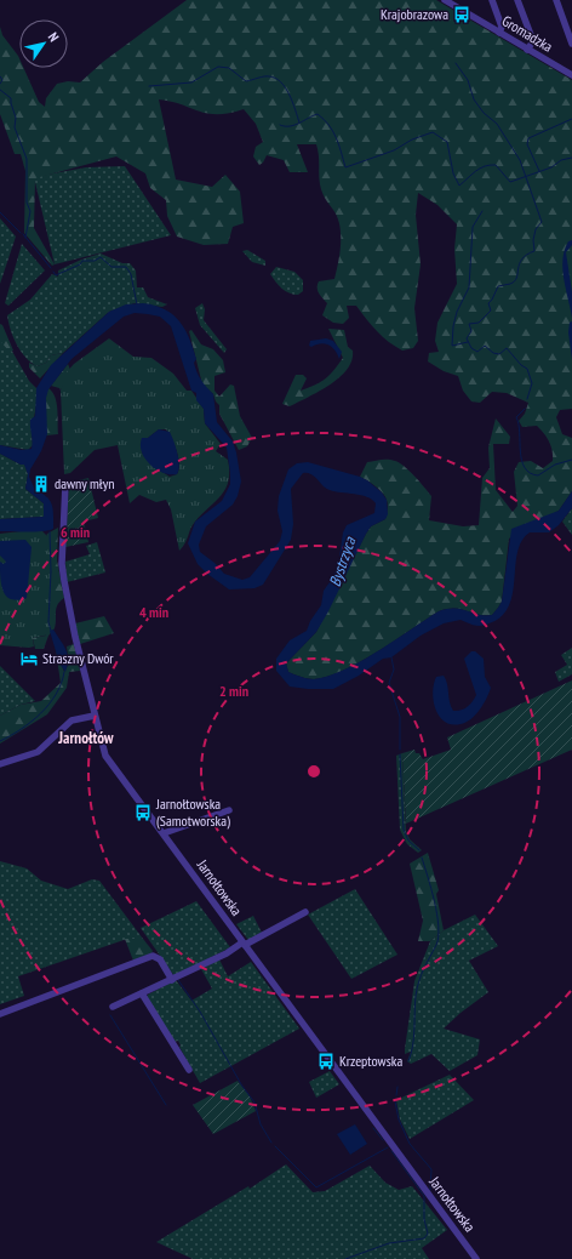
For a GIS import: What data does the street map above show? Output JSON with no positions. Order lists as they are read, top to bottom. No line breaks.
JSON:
{"streets":{"street":["Gromadzka","Jarnołtowska"]},"districts":["Jarnołtów"],"water":["Bystrzyca"],"places":{"bus stop":["Krajobrazowa","Jarnołtowska (Samotworska)","Krzeptowska"],"building":["dawny młyn"],"hotel":["Straszny Dwór"]},"north":"top right","rings":["6 min","4 min","2 min"]}
